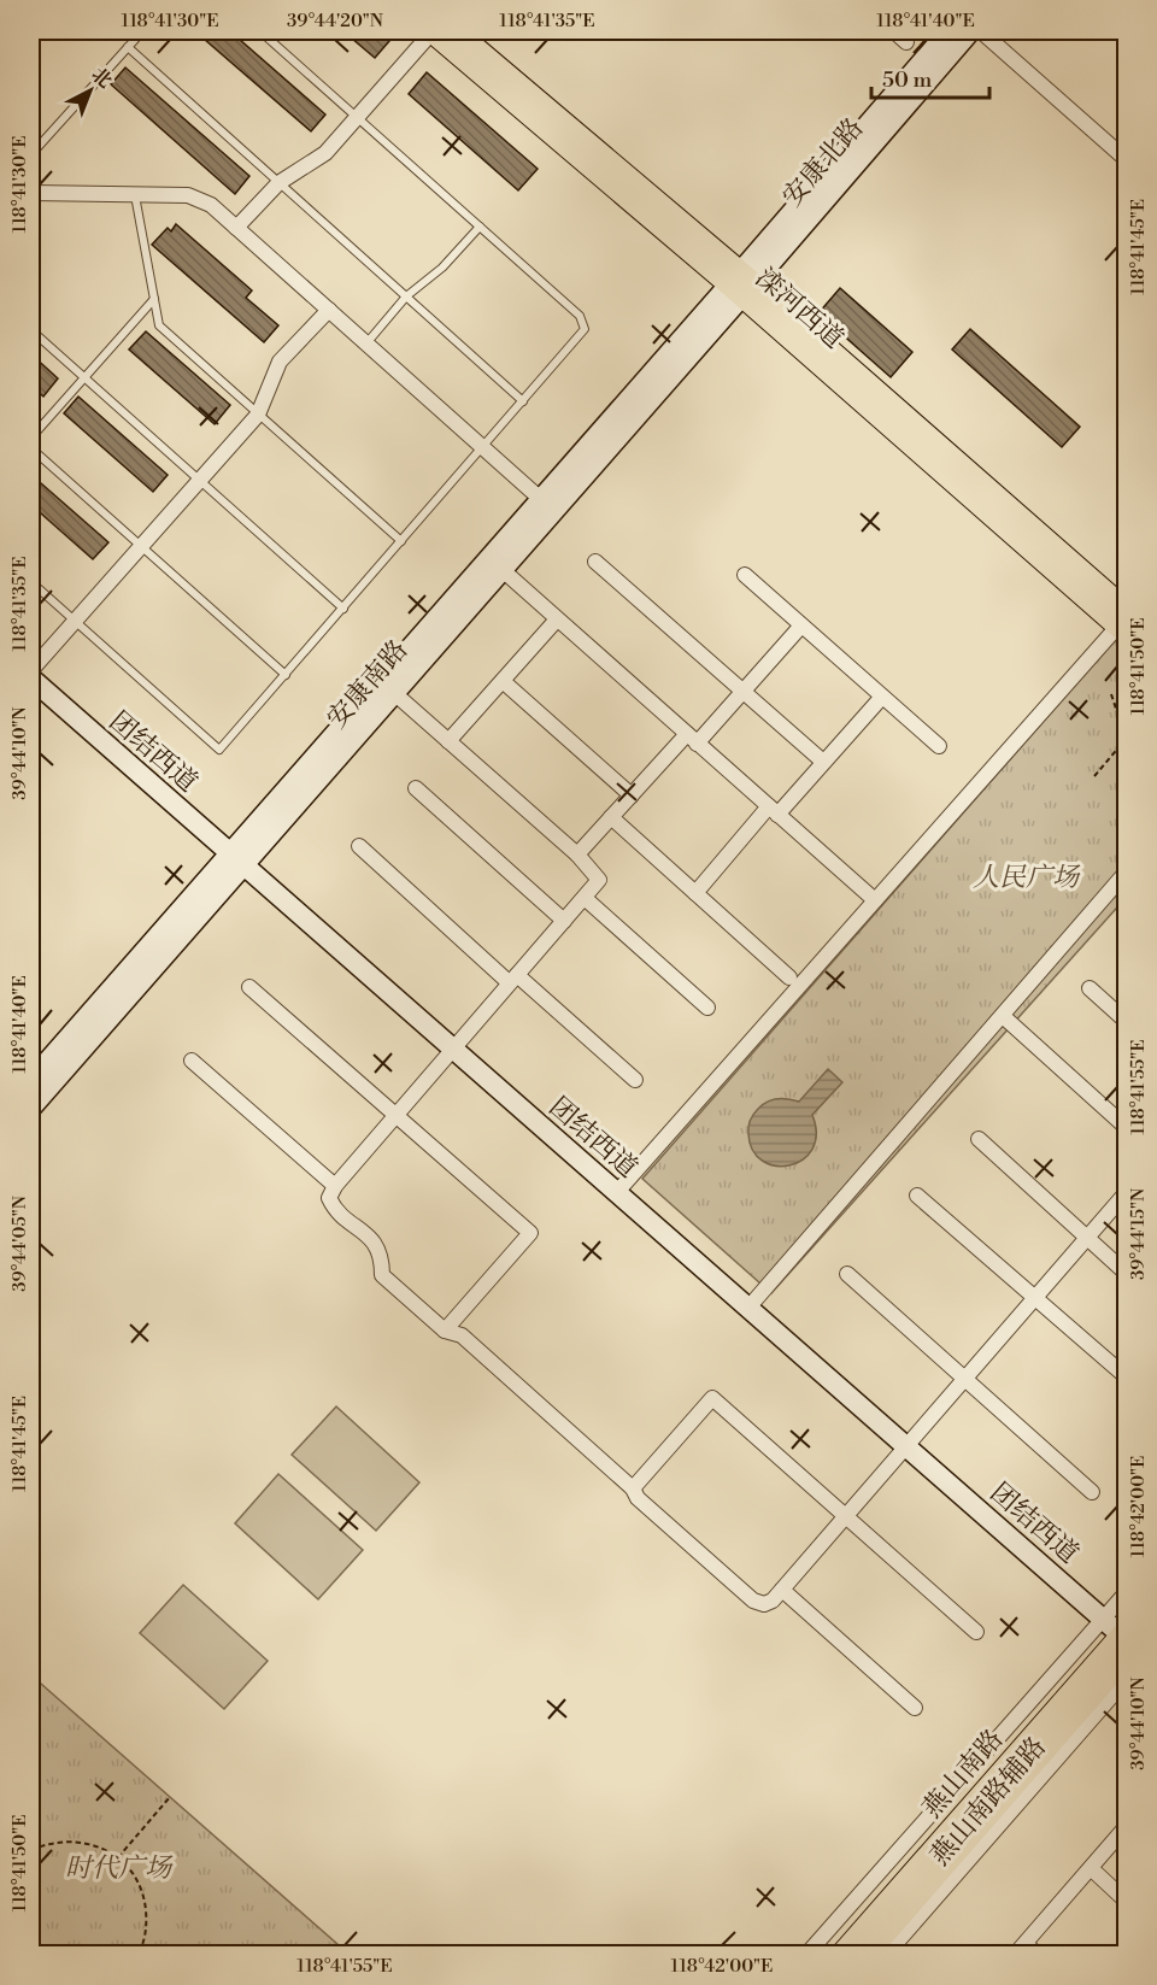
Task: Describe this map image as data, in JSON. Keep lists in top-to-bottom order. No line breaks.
{"streets":{"main road":["安康北路","滦河西道","安康南路","团结西道","燕山南路"],"street":["燕山南路辅路"]},"crossings":[["安康北路","滦河西道"],["安康北路","安康南路"],["滦河西道","安康南路"],["安康南路","团结西道"],["团结西道","燕山南路"],["团结西道","燕山南路辅路"]],"parks":["人民广场","时代广场"],"scale_bar":"50 m","north":"top right","coordinates":["118°41'30\"E","39°44'20\"N","118°41'35\"E","118°41'40\"E","118°41'45\"E","118°41'50\"E","39°44'10\"N","118°41'55\"E","39°44'15\"N","39°44'05\"N","118°42'00\"E"]}
